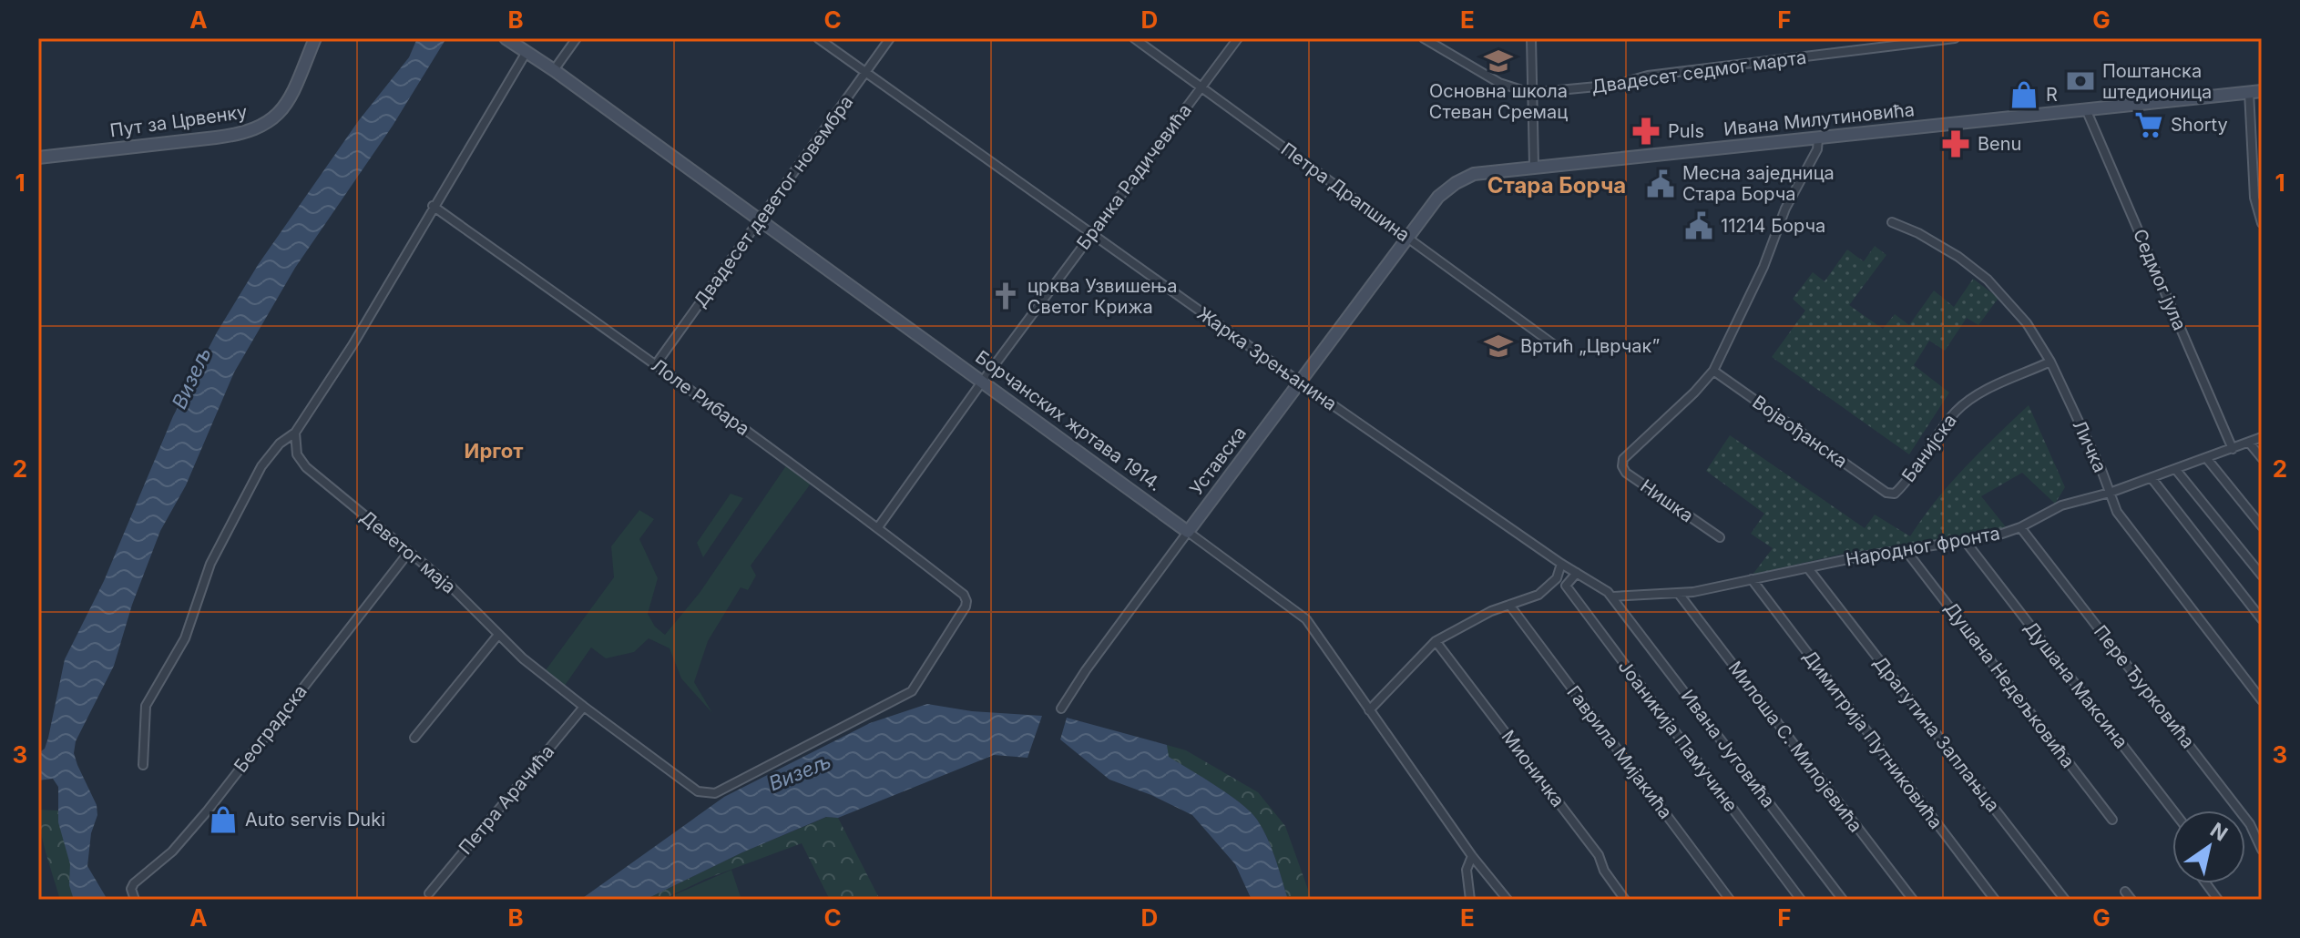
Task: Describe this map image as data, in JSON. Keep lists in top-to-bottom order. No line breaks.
{"streets":{"street":["Двадесет седмог марта","Ивана Милутиновића","Пут за Црвенку","Бранка Радичевића","Петра Драпшина","Двадесет деветог новембра","Седмог јула","Жарка Зрењанина","Лоле Рибара","Борчанских жртава 1914.","Војвођанска","Личка","Банијска","Уставска","Нишка","Народног фронта","Деветог маја","Душана Недељковића","Душана Максина","Пере Ђурковића","Београдска","Драгутина Заплањца","Јоаникија Памучине","Димитрија Путниковића","Милоша С. Милојевића","Ивана Југовића","Гаврила Мијакића","Мионичка","Петра Арачића"]},"crossings":[["Ивана Милутиновића","Петра Драпшина"],["Ивана Милутиновића","Седмог јула"],["Ивана Милутиновића","Уставска"],["Бранка Радичевића","Петра Драпшина"],["Бранка Радичевића","Жарка Зрењанина"],["Бранка Радичевића","Лоле Рибара"],["Бранка Радичевића","Борчанских жртава 1914."],["Петра Драпшина","Уставска"],["Двадесет деветог новембра","Жарка Зрењанина"],["Двадесет деветог новембра","Лоле Рибара"],["Двадесет деветог новембра","Борчанских жртава 1914."],["Седмог јула","Народног фронта"],["Жарка Зрењанина","Уставска"],["Жарка Зрењанина","Народног фронта"],["Жарка Зрењанина","Ивана Југовића"],["Лоле Рибара","Деветог маја"],["Борчанских жртава 1914.","Уставска"],["Војвођанска","Банијска"],["Војвођанска","Нишка"],["Личка","Банијска"],["Личка","Народног фронта"],["Народног фронта","Душана Недељковића"],["Народног фронта","Душана Максина"],["Народног фронта","Пере Ђурковића"],["Народног фронта","Драгутина Заплањца"],["Народног фронта","Димитрија Путниковића"],["Народног фронта","Милоша С. Милојевића"],["Народног фронта","Ивана Југовића"],["Деветог маја","Београдска"],["Деветог маја","Петра Арачића"]],"districts":["Стара Борча","Иргот"],"water":["Визељ"],"places":{"school or university":["Основна школа Стеван Сремац","Вртић „Цврчак”"],"bank":["Поштанска штедионица"],"shop":["R","Auto servis Duki"],"supermarket":["Shorty"],"pharmacy":["Puls","Benu"],"public building":["Месна заједница Стара Борча","11214 Борча"],"church":["црква Узвишења Светог Крижа"]},"north":"top right","grid":{"columns":["A","B","C","D","E","F","G"],"rows":["1","2","3"]}}
